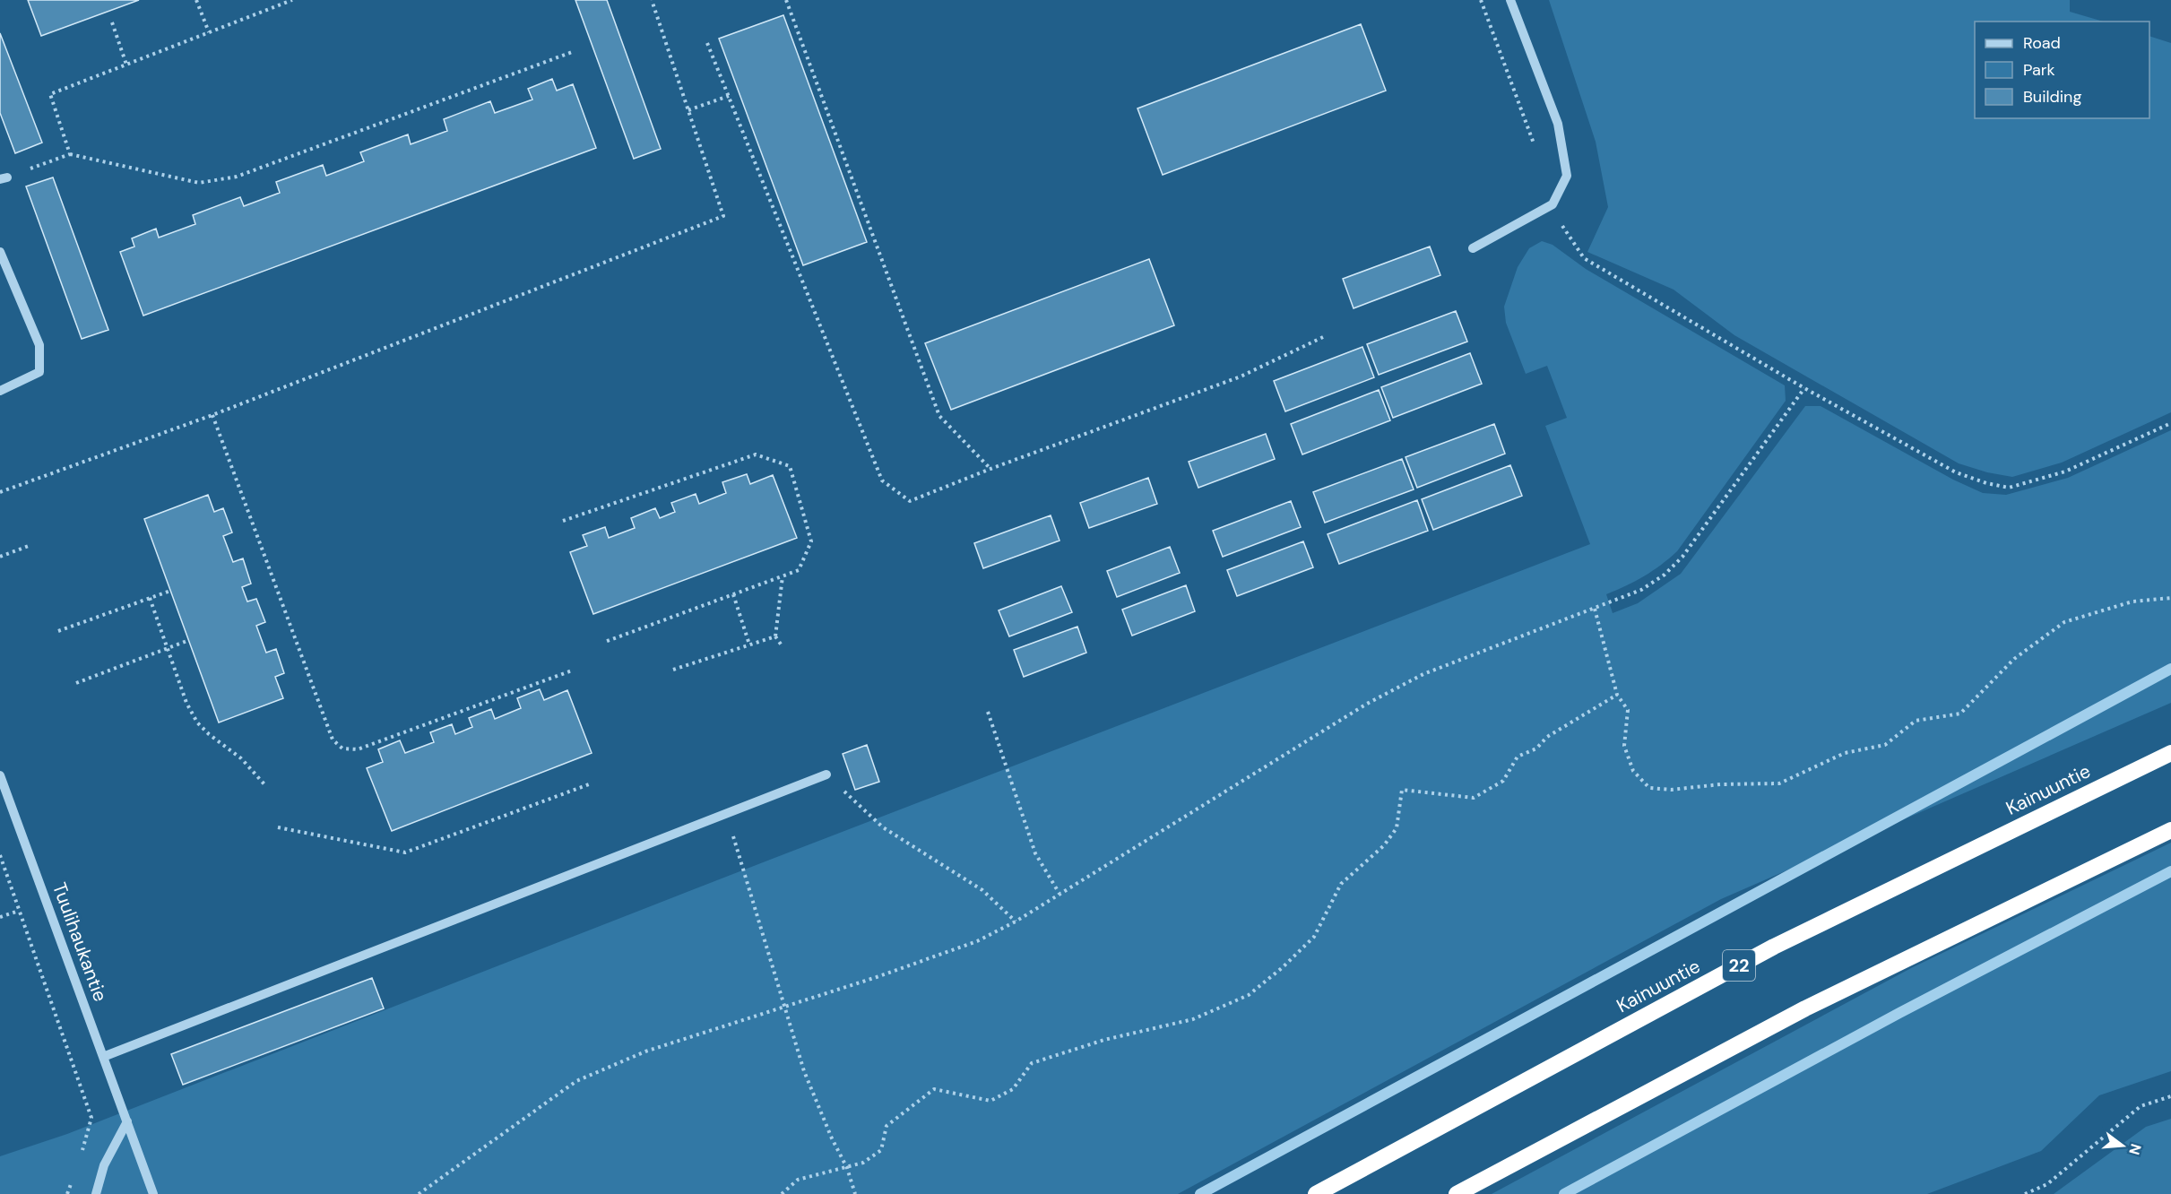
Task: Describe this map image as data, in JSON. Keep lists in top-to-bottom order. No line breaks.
{"streets":{"highway":["Kainuuntie","22"],"street":["Tuulihaukantie"]},"legend":["Road","Park","Building"],"north":"right"}
